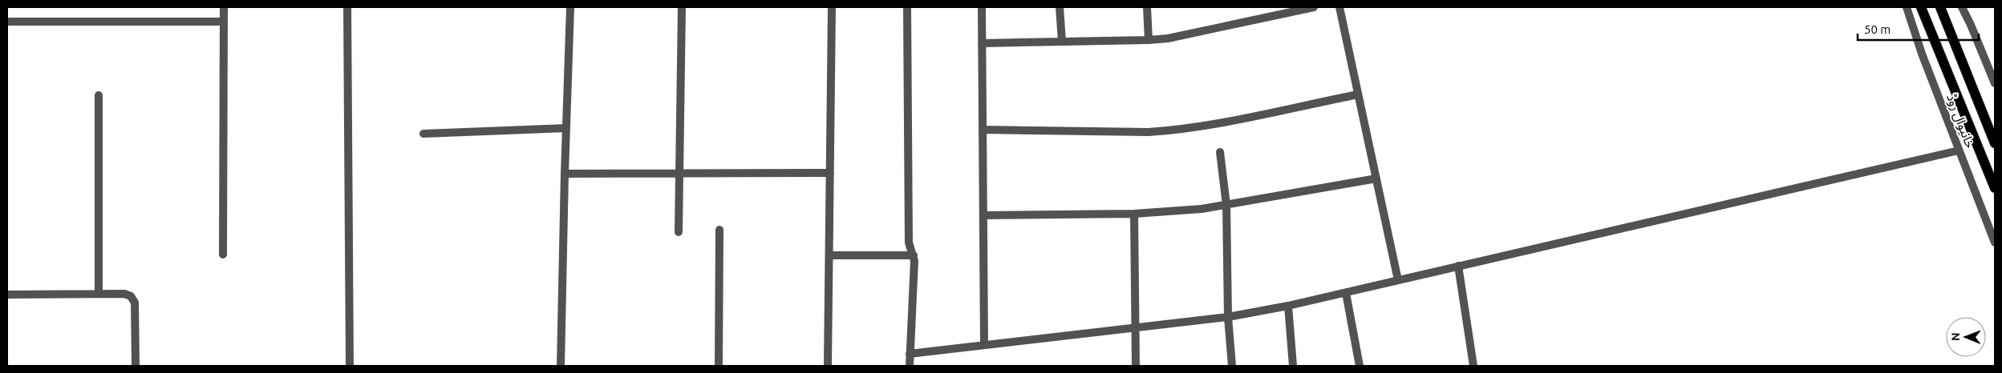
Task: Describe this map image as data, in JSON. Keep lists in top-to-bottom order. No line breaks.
{"streets":{"main road":["خانیوال روڈ"]},"scale_bar":"50 m","north":"left"}
